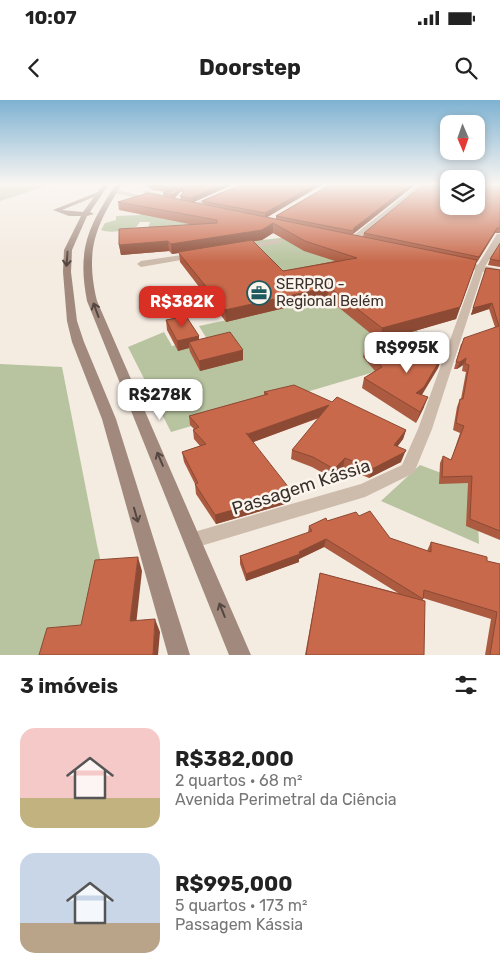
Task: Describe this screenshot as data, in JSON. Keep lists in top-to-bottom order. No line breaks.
{"streets":{"street":["Passagem Kássia"]},"places":{"office":["SERPRO - Regional Belém"]},"north":"bottom","page":{"status":"10:07","header":"Doorstep","price":["R$382K","R$995K","R$278K"],"heading":"3 imóveis","list":[{"name":"R$382,000","note":"2 quartos · 68 m² · Avenida Perimetral da Ciência"},{"name":"R$995,000","note":"5 quartos · 173 m² · Passagem Kássia"}]}}
